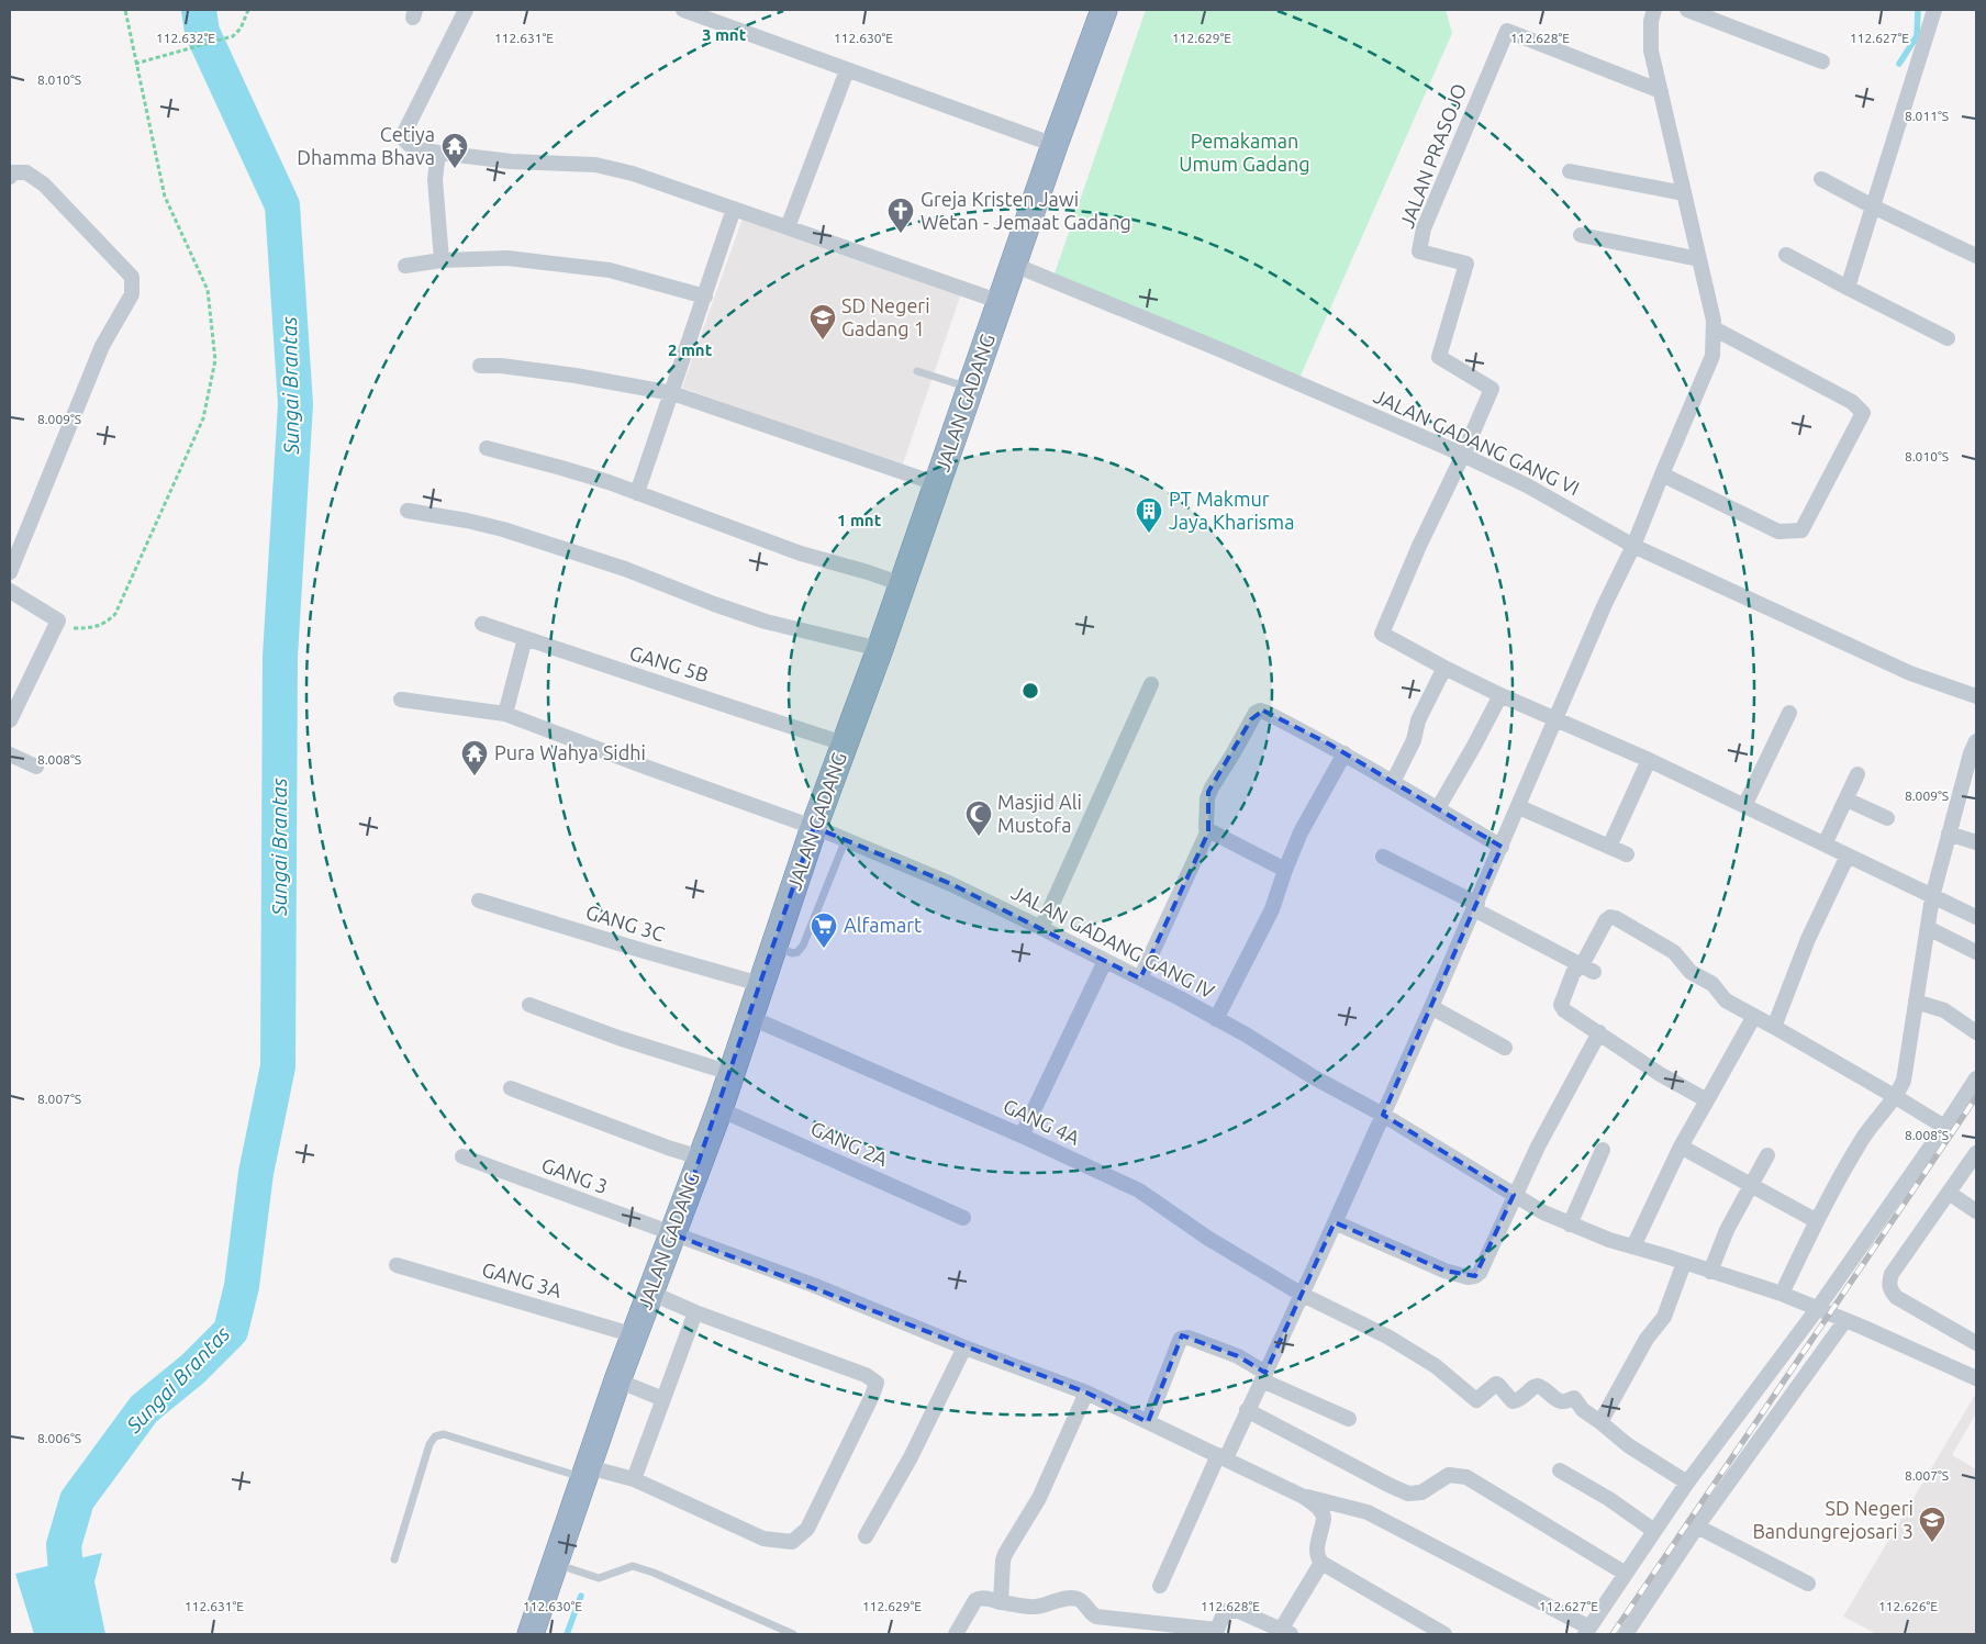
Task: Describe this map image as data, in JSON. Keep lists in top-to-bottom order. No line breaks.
{"streets":{"highway":["JALAN GADANG"],"street":["JALAN PRASOJO","JALAN GADANG GANG VI","GANG 5B","GANG 3C","JALAN GADANG GANG IV","GANG 4A","GANG 2A","GANG 3","GANG 3A"]},"crossings":[["JALAN PRASOJO","JALAN GADANG GANG VI"],["JALAN GADANG","JALAN GADANG GANG VI"],["JALAN GADANG","GANG 5B"],["JALAN GADANG","GANG 3C"],["JALAN GADANG","JALAN GADANG GANG IV"],["JALAN GADANG","GANG 4A"],["JALAN GADANG","GANG 2A"],["JALAN GADANG","GANG 3"],["JALAN GADANG","GANG 3A"]],"water":["Sungai Brantas"],"parks":["Pemakaman Umum Gadang"],"places":{"temple":["Cetiya Dhamma Bhava","Pura Wahya Sidhi"],"church":["Greja Kristen Jawi Wetan - Jemaat Gadang"],"school or university":["SD Negeri Gadang 1","SD Negeri Bandungrejosari 3"],"building":["PT Makmur Jaya Kharisma"],"mosque":["Masjid Ali Mustofa"],"supermarket":["Alfamart"]},"coordinates":["112.632°E","112.631°E","112.630°E","112.629°E","112.628°E","112.627°E","8.010°S","8.011°S","8.009°S","8.008°S","8.007°S","8.006°S","112.626°E"],"rings":["3 mnt","2 mnt","1 mnt"]}
